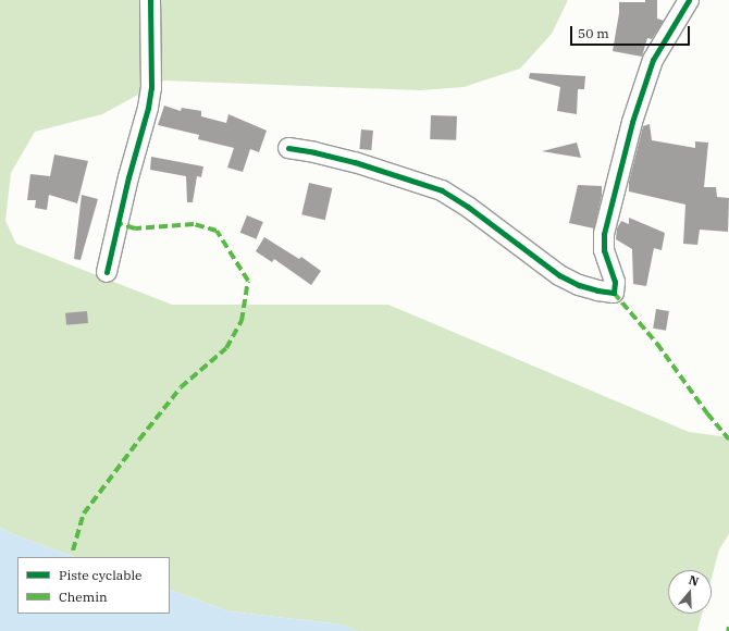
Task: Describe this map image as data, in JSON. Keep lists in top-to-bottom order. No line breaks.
{"legend":["Piste cyclable","Chemin"],"scale_bar":"50 m","north":"top"}
